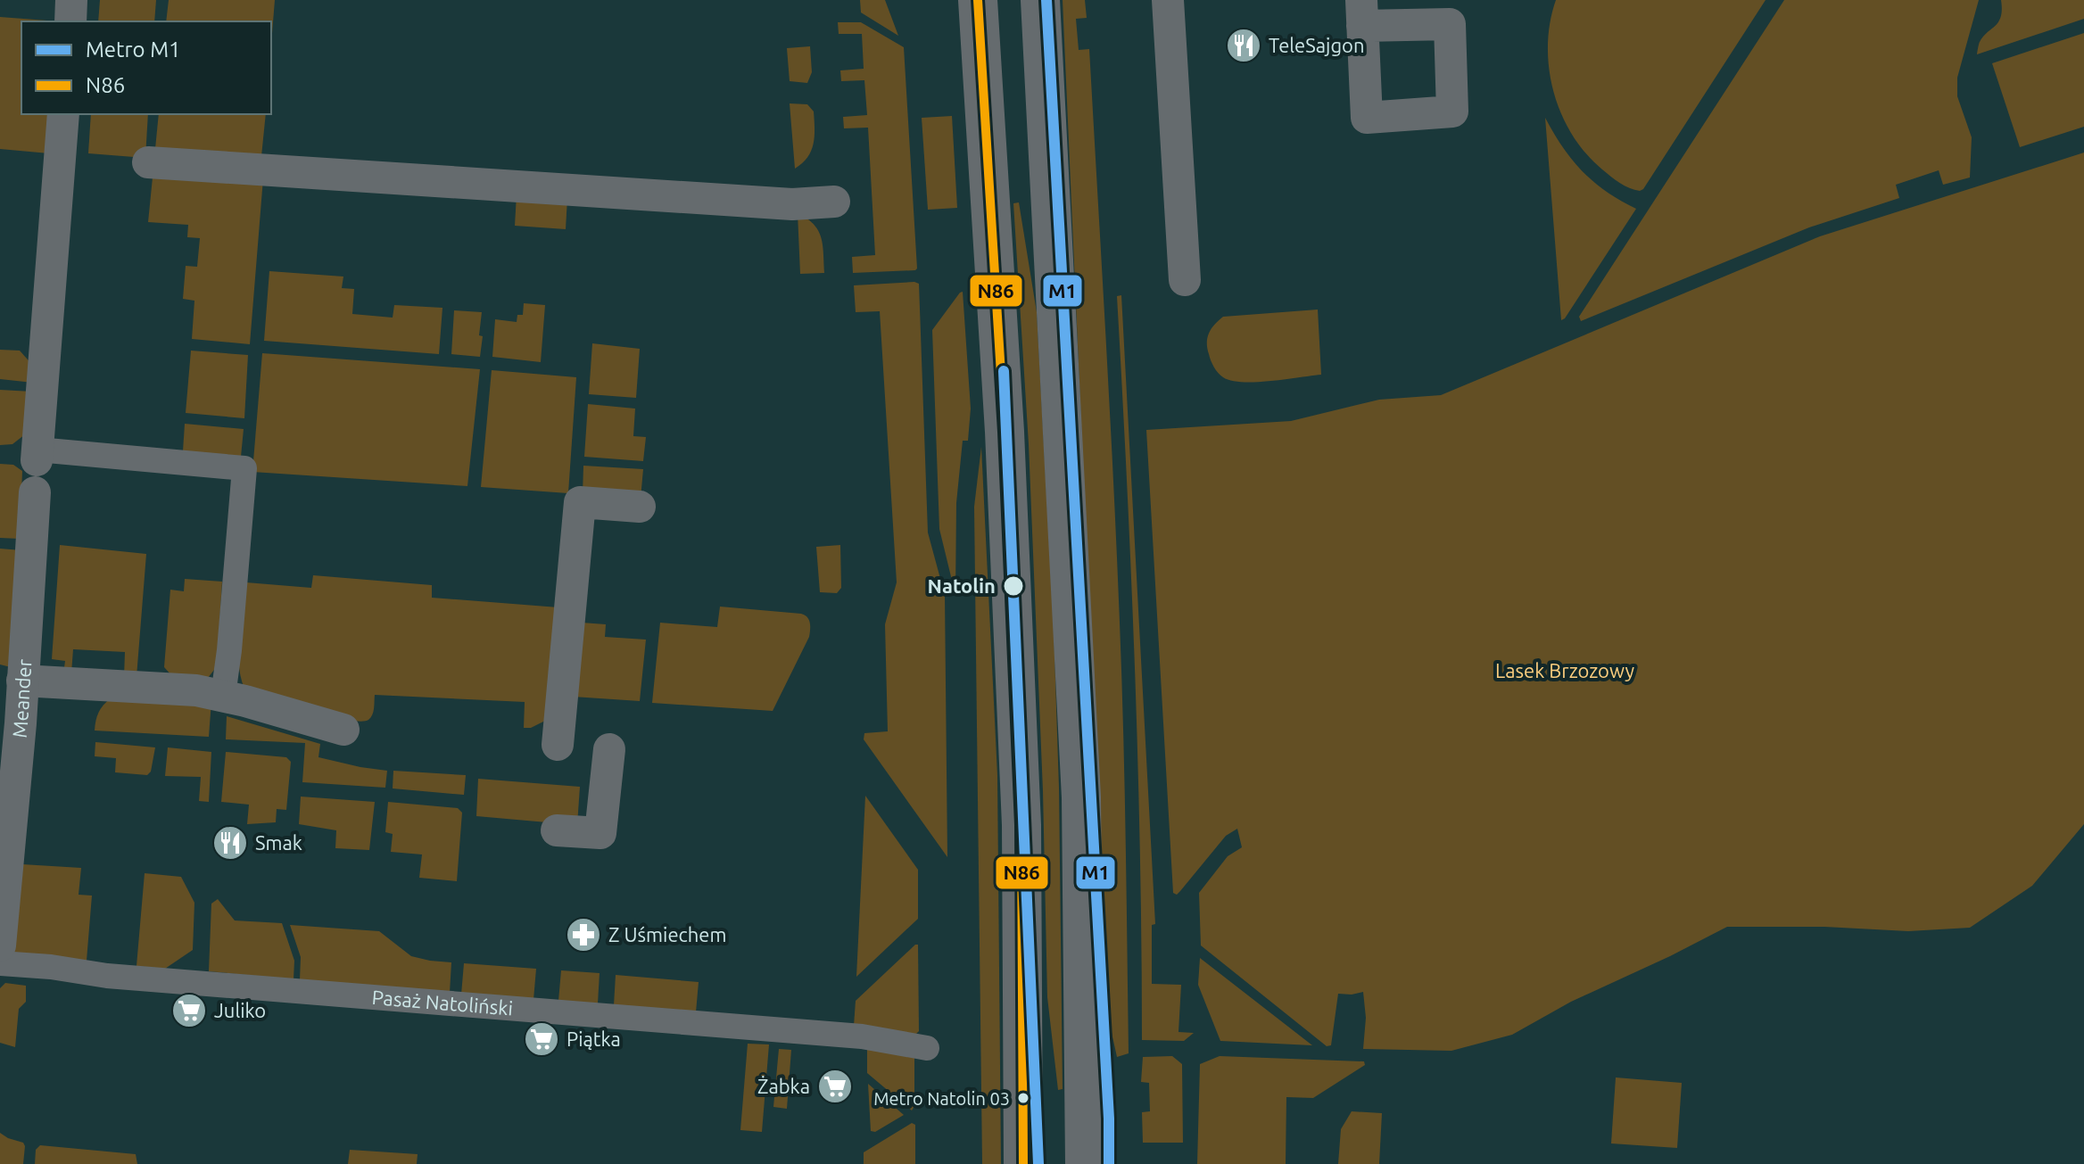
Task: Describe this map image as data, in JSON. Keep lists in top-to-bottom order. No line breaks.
{"streets":{"street":["Meander","Pasaż Natoliński"]},"parks":["Lasek Brzozowy"],"places":{"restaurant":["TeleSajgon","Smak"],"other":["Natolin","Metro Natolin 03"],"pharmacy":["Z Uśmiechem"],"supermarket":["Juliko","Piątka","Żabka"]},"lines":["metro line M1","transit line N86"],"legend":["Metro M1","N86"]}
